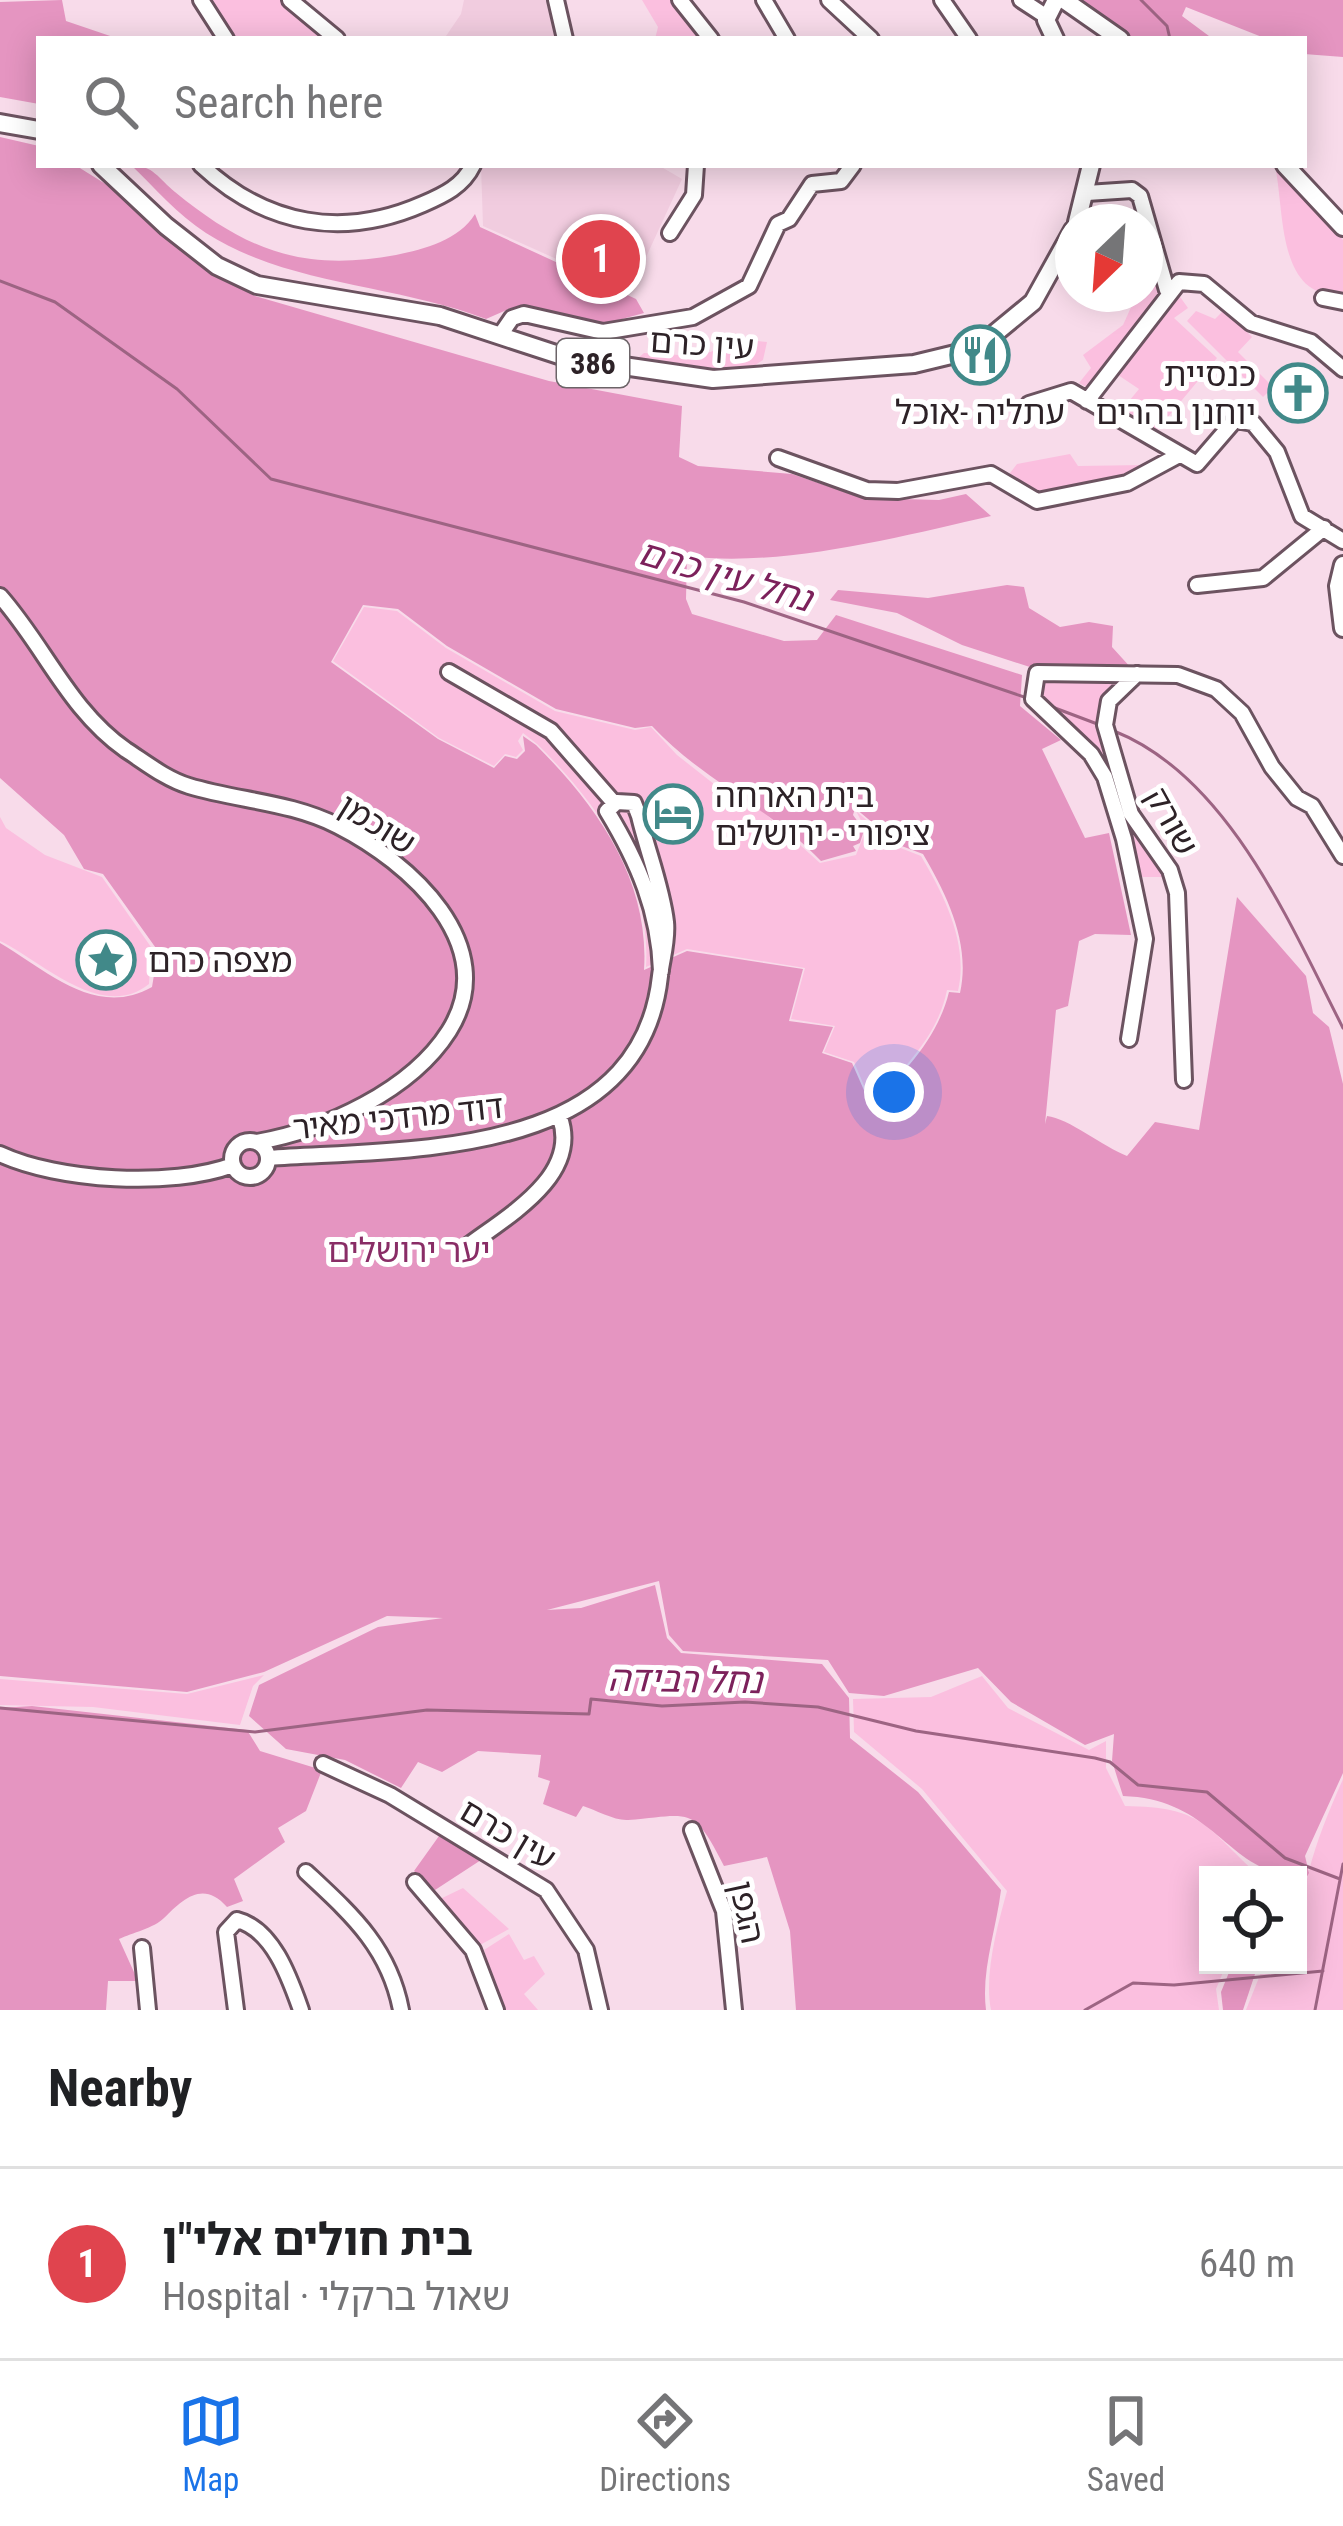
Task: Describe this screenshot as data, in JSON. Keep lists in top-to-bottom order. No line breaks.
{"streets":{"main road":["עין כרם","386"],"street":["שורק","שוכמן","דוד מרדכי מאיר","הגפן"]},"crossings":[["שוכמן","דוד מרדכי מאיר"]],"water":["נחל עין כרם","נחל רבידה"],"parks":["יער ירושלים"],"places":{"restaurant":["עתליה -אוכל"],"church":["כנסיית יוחנן בהרים"],"hotel":["בית הארחה ציפורי - ירושלים"],"place":["מצפה כרם"]},"north":"bottom left","page":{"search":"Search here","pins":"1","heading":"Nearby","list":[{"mark":"1","name":"בית חולים אלי\"ן","note":"Hospital · שאול ברקלי","value":"640 m"}],"nav":["Map","Directions","Saved"]}}
